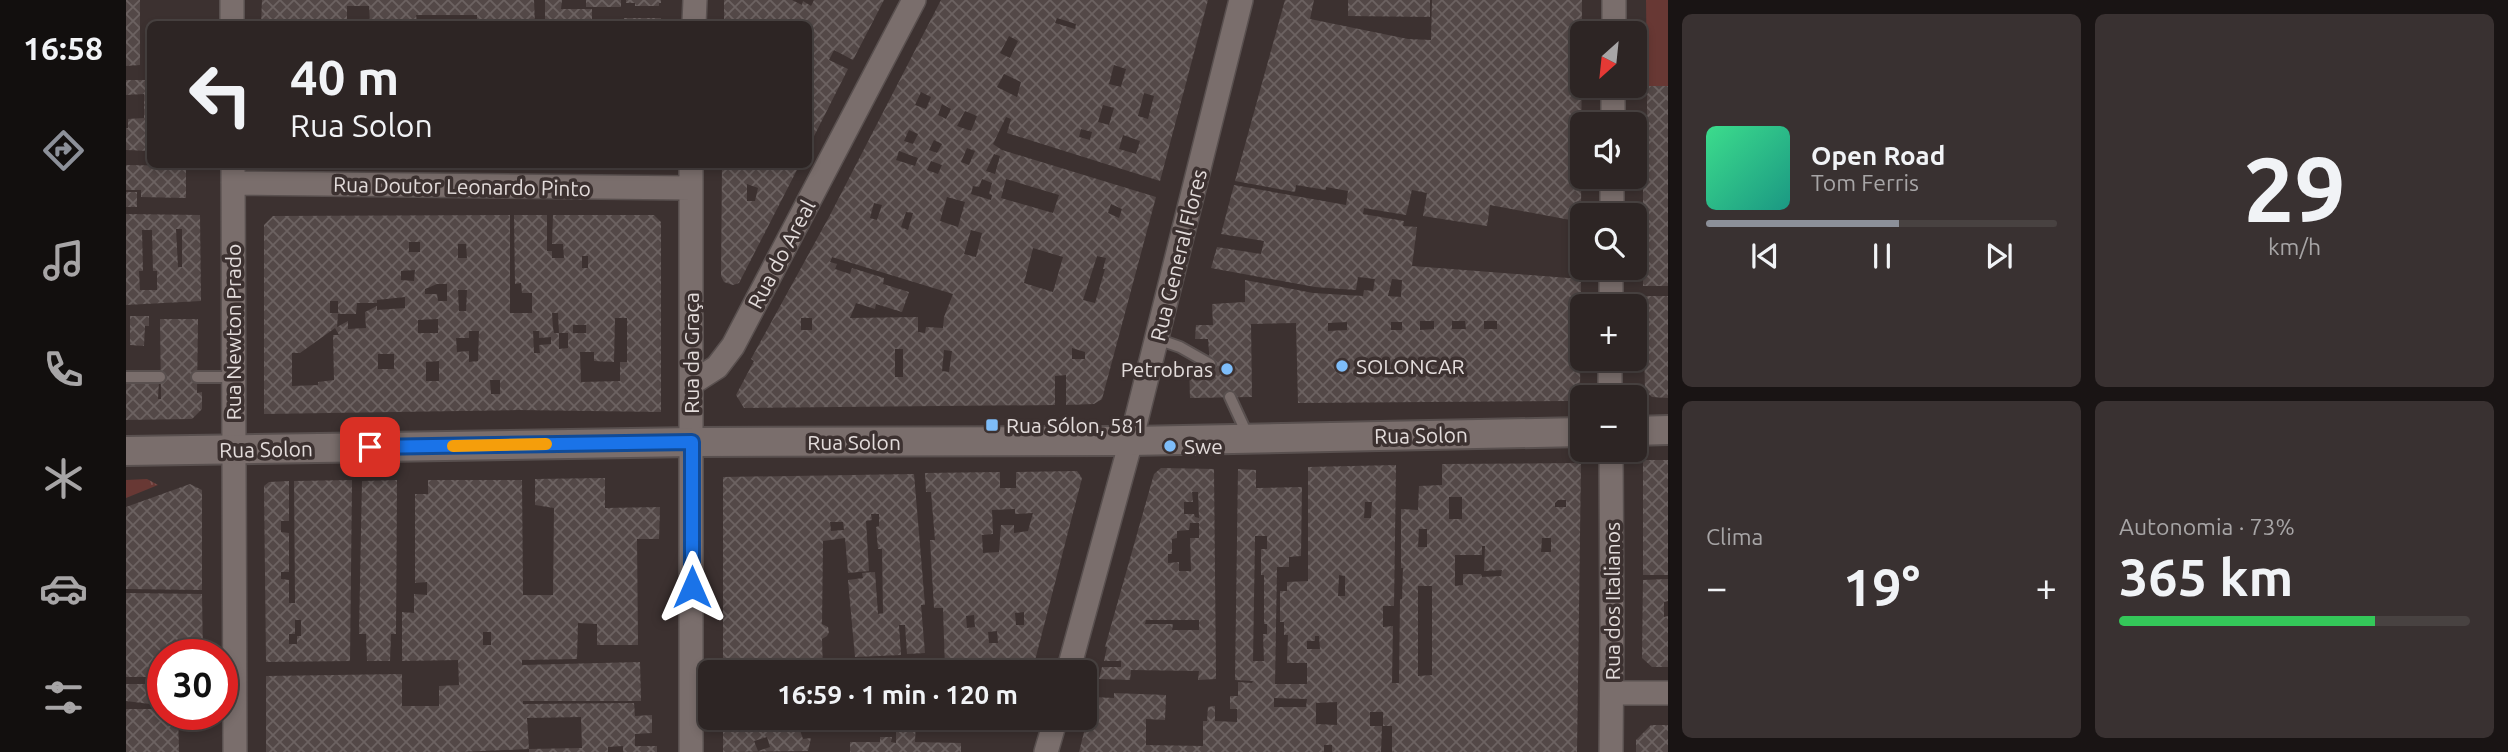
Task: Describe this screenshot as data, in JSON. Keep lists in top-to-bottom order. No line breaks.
{"streets":{"street":["Rua Doutor Leonardo Pinto","Rua do Areal","Rua General Flores","Rua Newton Prado","Rua da Graça","Rua Solon","Rua dos Italianos"]},"crossings":[["Rua Doutor Leonardo Pinto","Rua Newton Prado"],["Rua Doutor Leonardo Pinto","Rua da Graça"],["Rua do Areal","Rua da Graça"],["Rua General Flores","Rua Solon"],["Rua Newton Prado","Rua Solon"],["Rua da Graça","Rua Solon"]],"places":{"other":["SOLONCAR","Petrobras","Swe"],"transit":["Rua Sólon, 581"]},"north":"bottom left","page":{"tabs":"16:58","tile":[["29","km/h"],"Clima",["Autonomia · 73%","365 km"]],"map_buttons":["+","−"],"turn":["40 m","Rua Solon"],"song":["Open Road","Tom Ferris"],"heat":["−","19°","+"],"limit":"30","trip":"16:59 · 1 min · 120 m"}}
